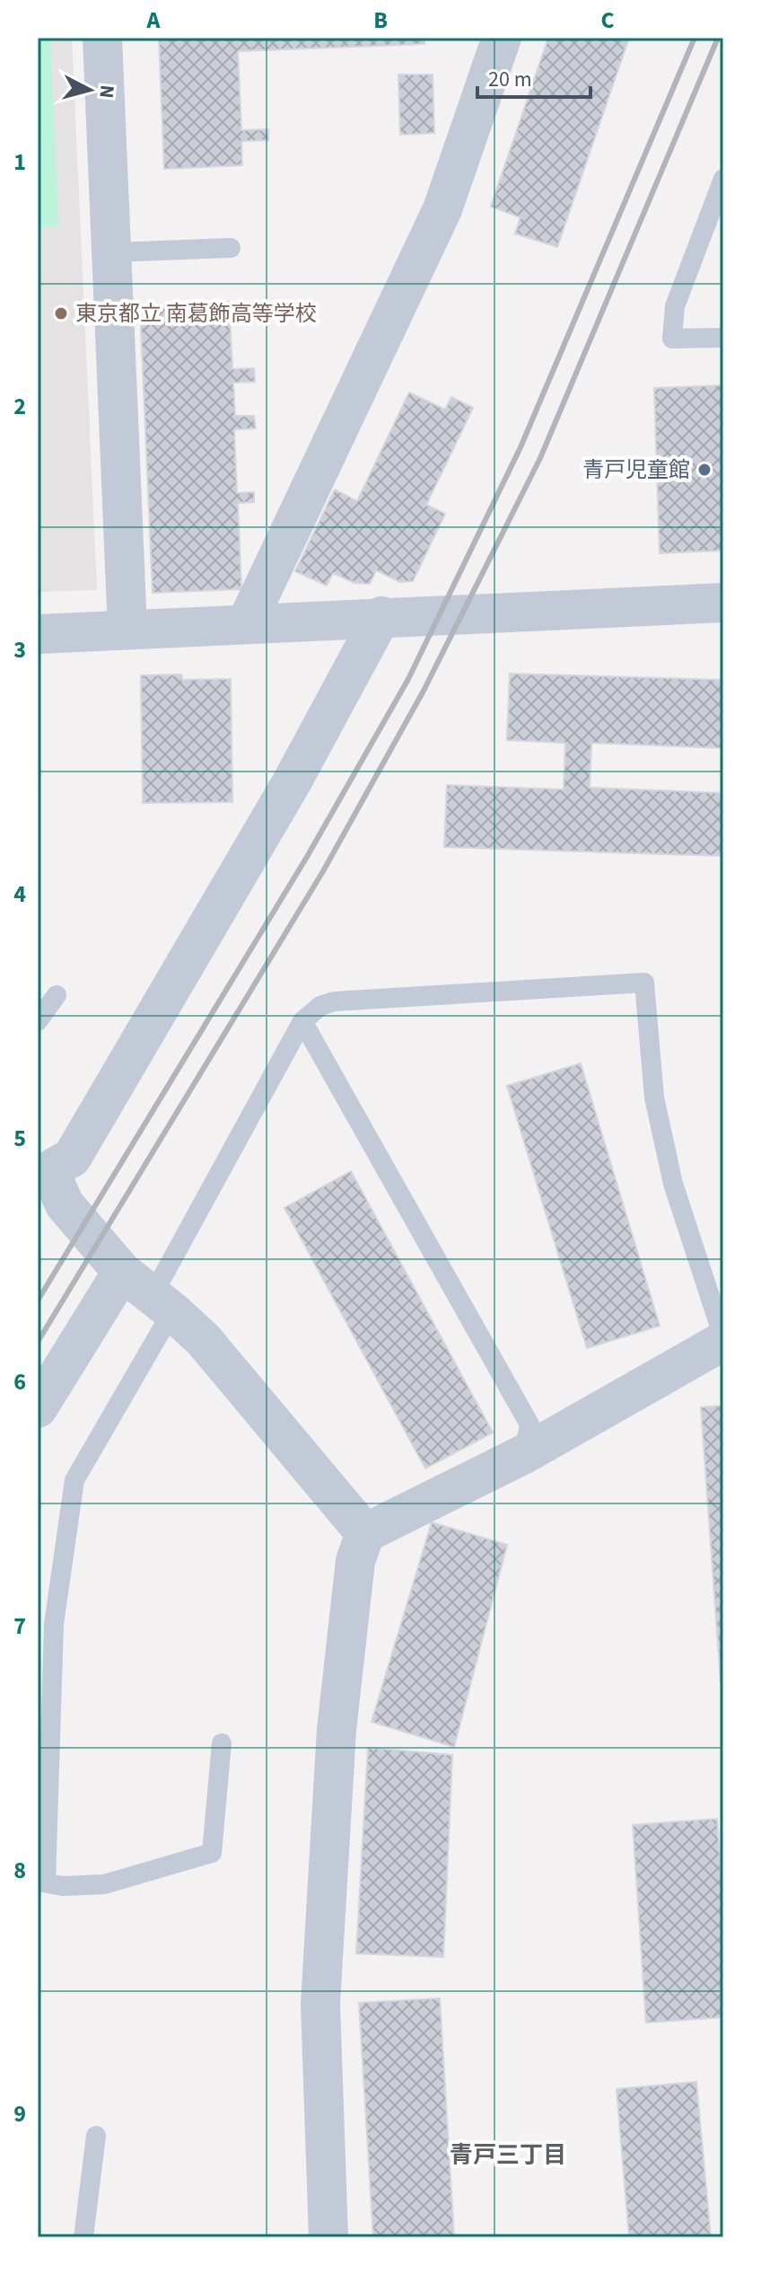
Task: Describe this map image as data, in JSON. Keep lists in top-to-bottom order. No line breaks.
{"districts":["青戸三丁目"],"places":["東京都立 南葛飾高等学校","青戸児童館"],"scale_bar":"20 m","north":"right","grid":{"columns":["A","B","C"],"rows":["1","2","3","4","5","6","7","8","9"]}}
